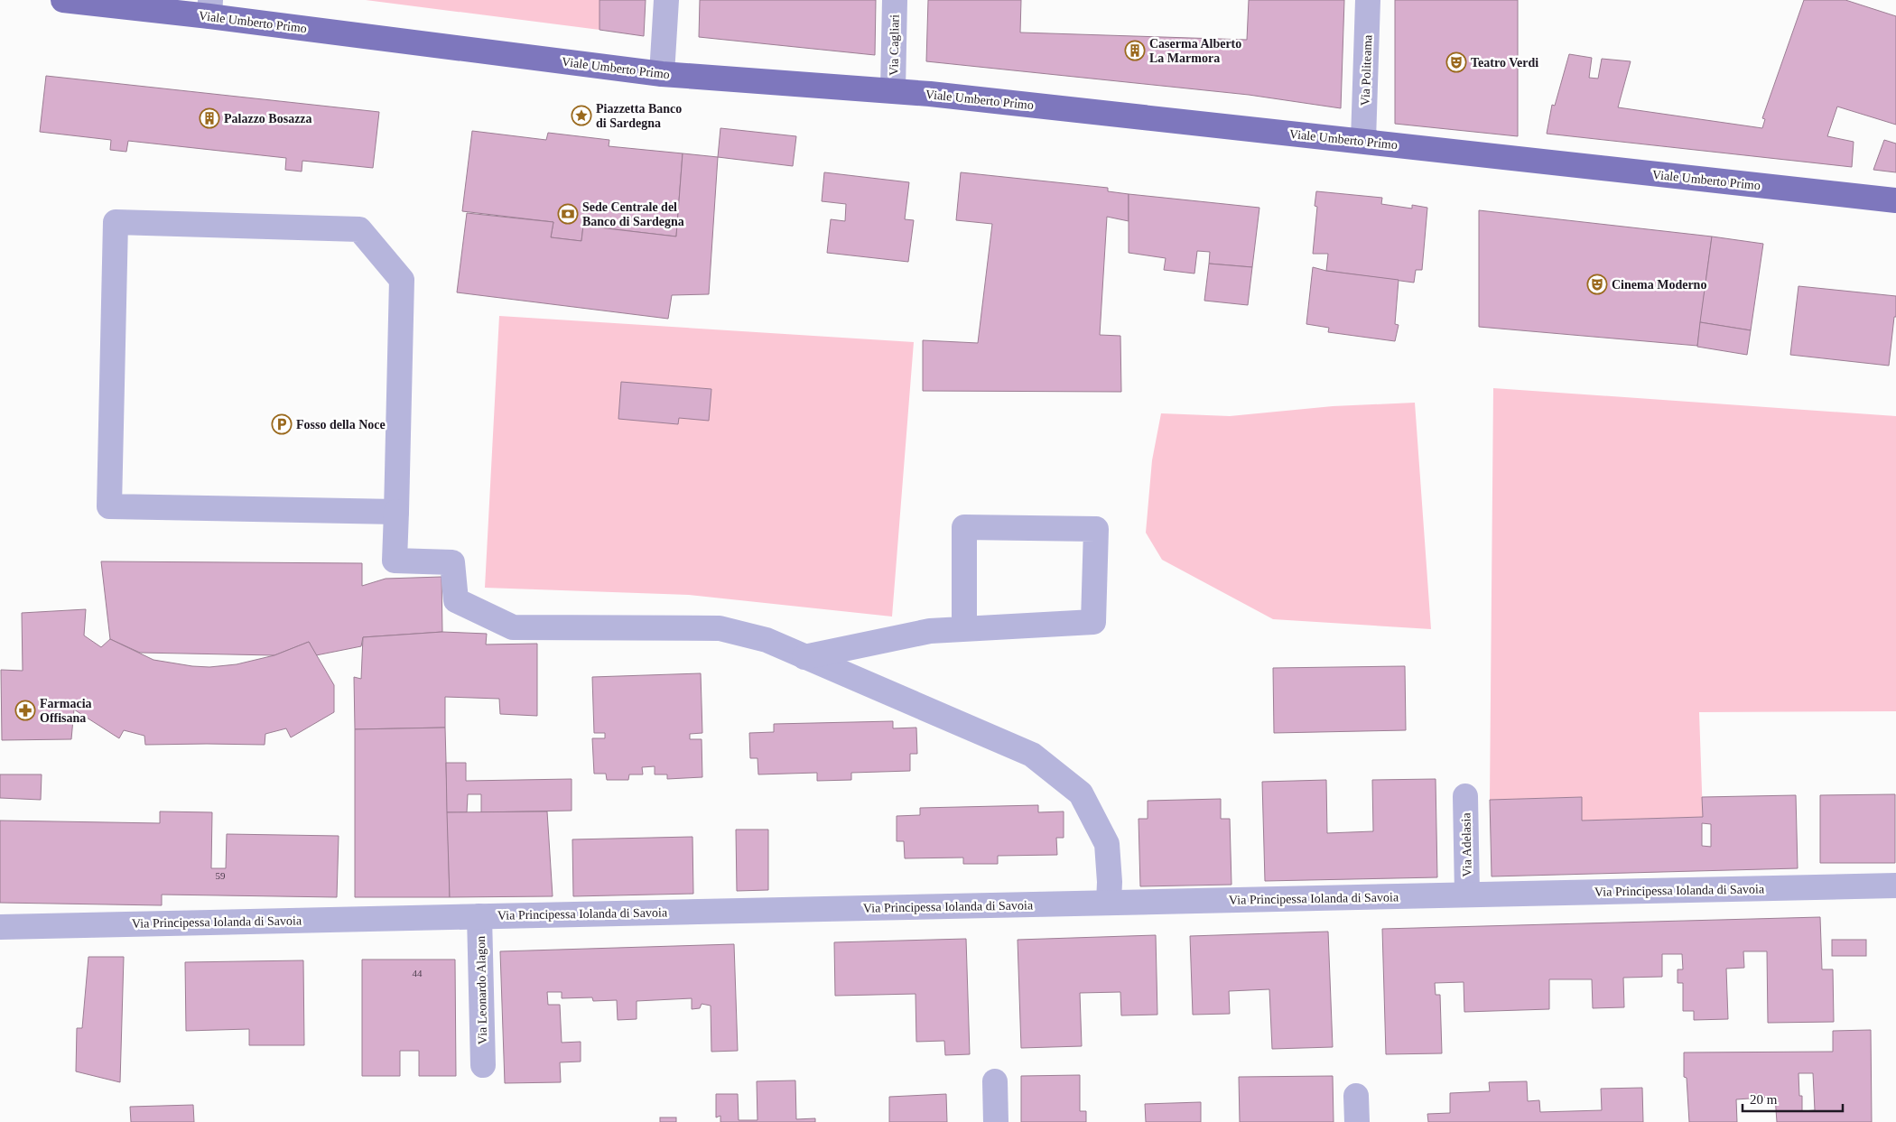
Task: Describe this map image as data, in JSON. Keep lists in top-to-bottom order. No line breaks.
{"streets":{"main road":["Viale Umberto Primo"],"street":["Via Cagliari","Via Politeama","Via Adelasia","Via Principessa Iolanda di Savoia","Via Leonardo Alagon"]},"crossings":[["Viale Umberto Primo","Via Cagliari"],["Viale Umberto Primo","Via Politeama"],["Via Adelasia","Via Principessa Iolanda di Savoia"],["Via Principessa Iolanda di Savoia","Via Leonardo Alagon"]],"places":{"building":["Caserma Alberto La Marmora","Palazzo Bosazza"],"theatre":["Teatro Verdi","Cinema Moderno"],"place":["Piazzetta Banco di Sardegna"],"bank":["Sede Centrale del Banco di Sardegna"],"parking":["Fosso della Noce"],"pharmacy":["Farmacia Offisana"]},"house_numbers":["59","44"],"scale_bar":"20 m"}
